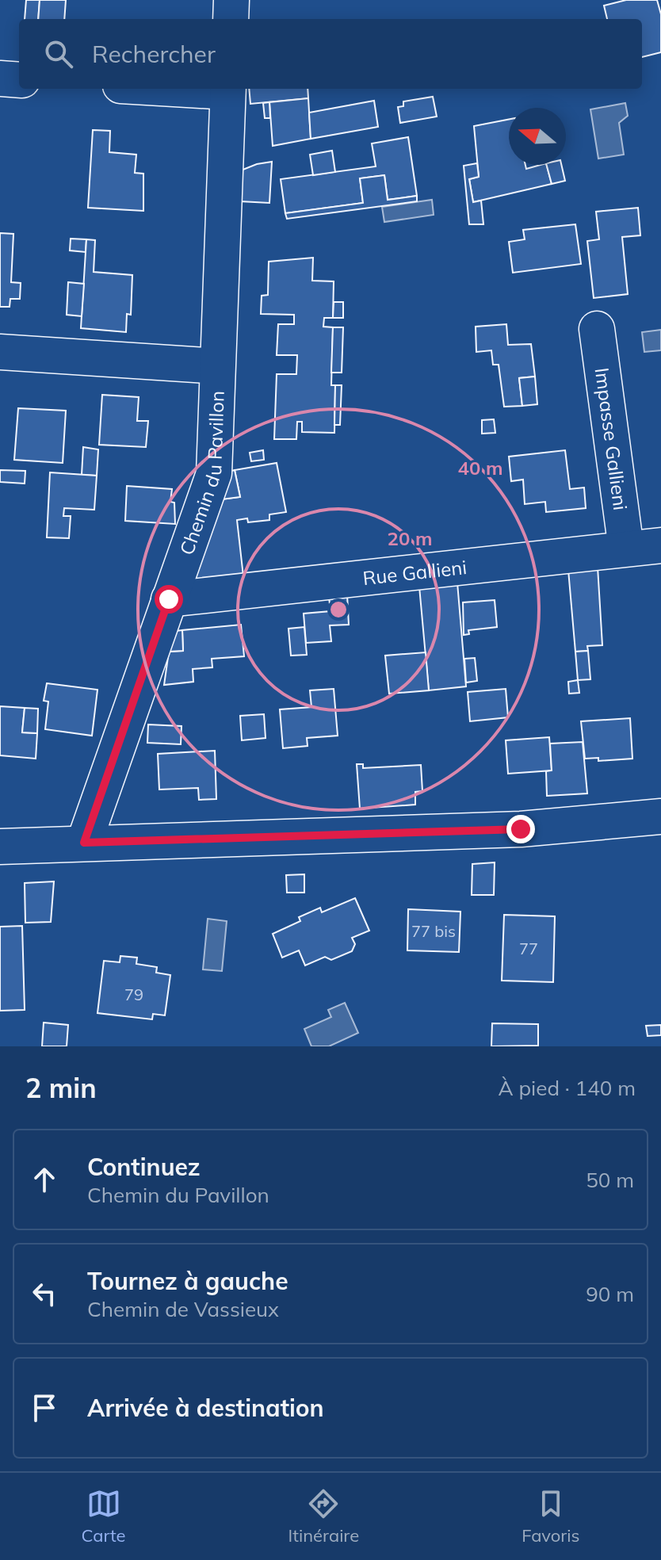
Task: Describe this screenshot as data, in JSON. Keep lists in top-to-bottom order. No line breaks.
{"streets":{"street":["Impasse Gallieni","Chemin du Pavillon","Rue Gallieni"]},"crossings":[["Impasse Gallieni","Rue Gallieni"],["Chemin du Pavillon","Rue Gallieni"]],"house_numbers":["77 bis","77","79"],"north":"left","page":{"search":"Rechercher","heading":["2 min","À pied · 140 m"],"list":[["Continuez","Chemin du Pavillon","50 m"],["Tournez à gauche","Chemin de Vassieux","90 m"],"Arrivée à destination"],"nav":["Carte","Itinéraire","Favoris"]},"rings":["40 m","20 m"]}
